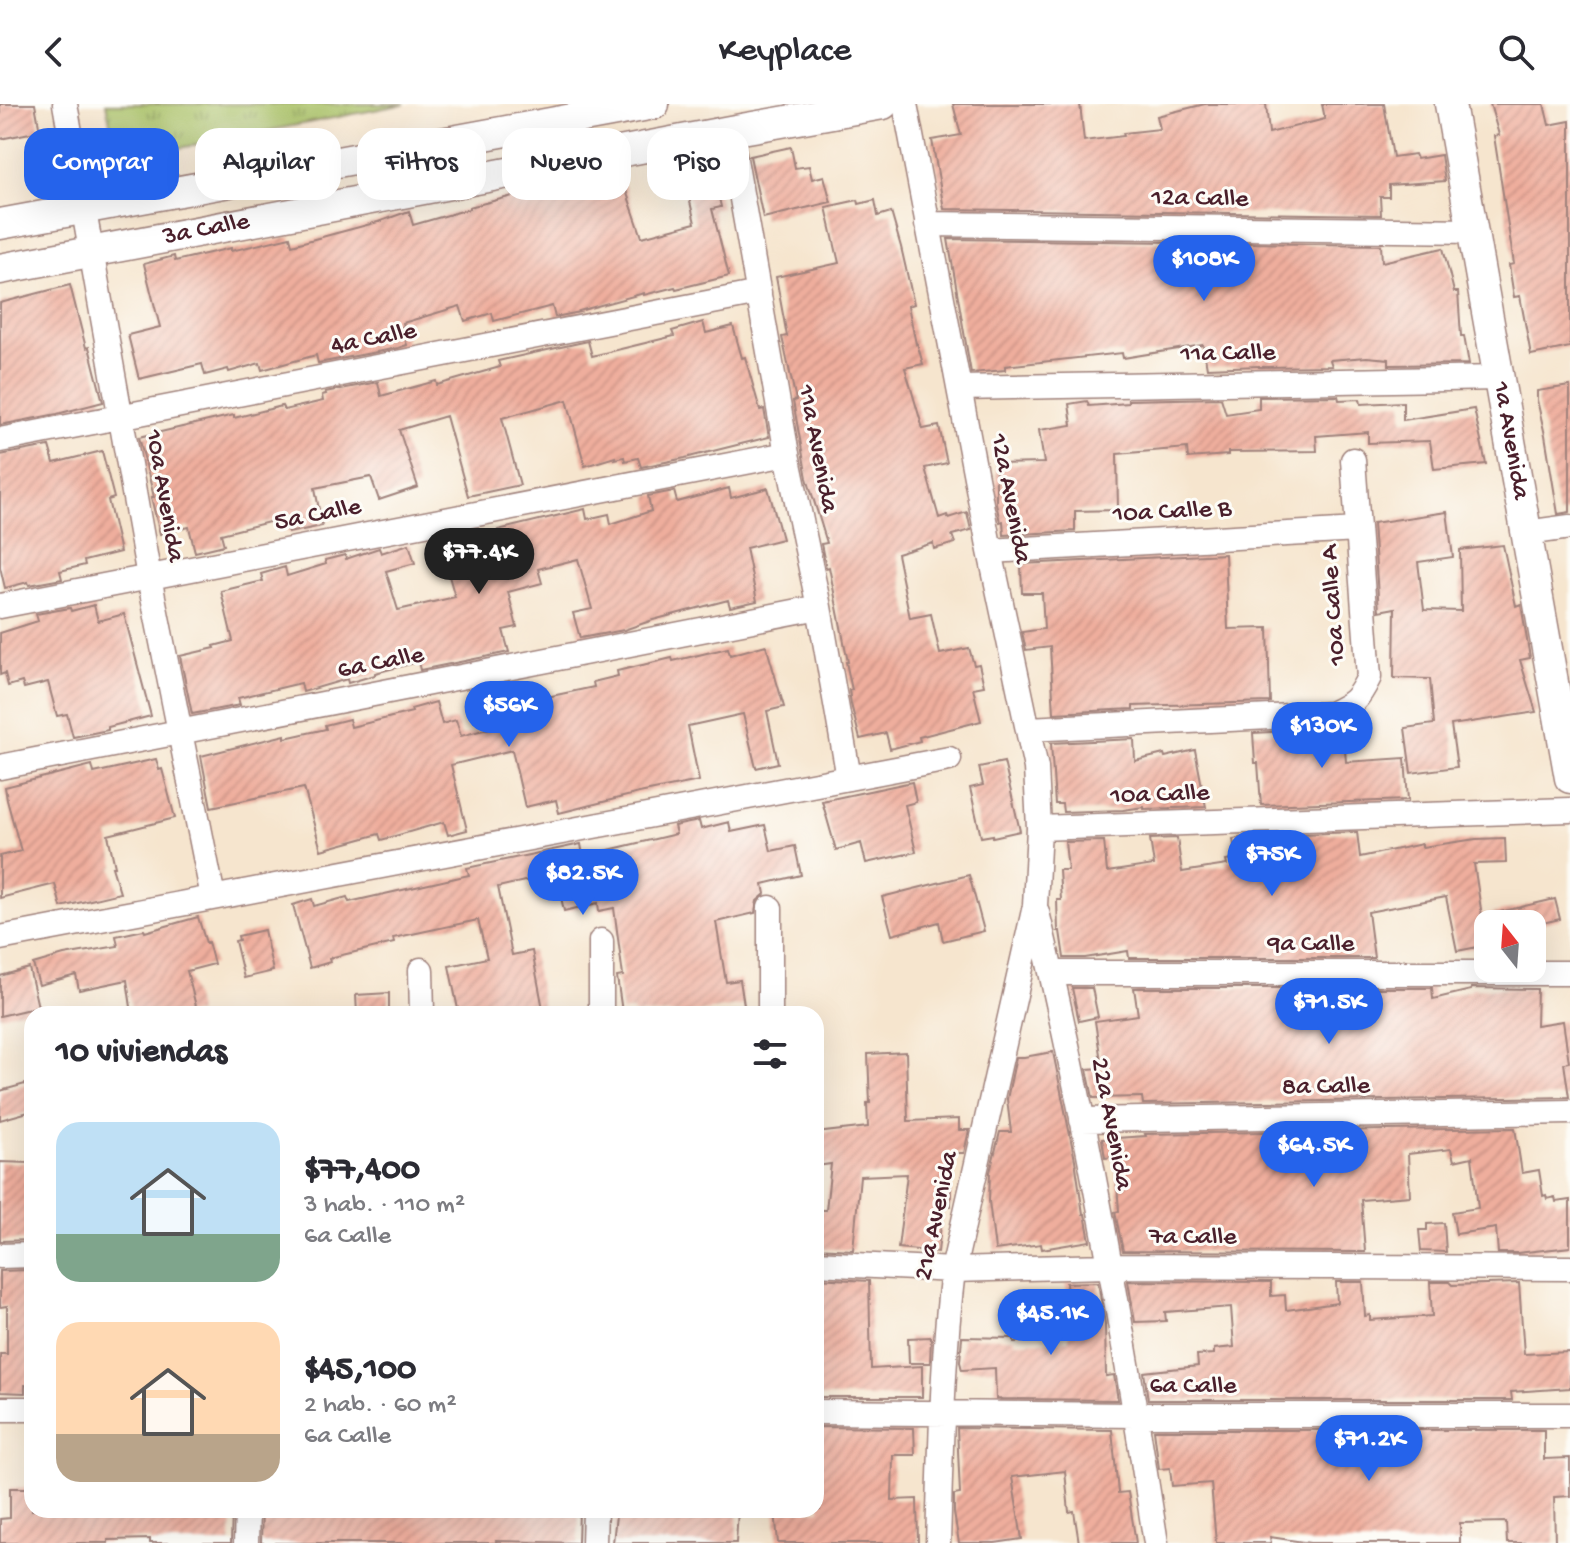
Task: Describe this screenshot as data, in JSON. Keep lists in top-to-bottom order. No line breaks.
{"streets":{"street":["12a Calle","3a Calle","4a Calle","11a Calle","1a Avenida","11a Avenida","10a Avenida","12a Avenida","10a Calle B","5a Calle","10a Calle A","6a Calle","10a Calle","9a Calle","8a Calle","22a Avenida","21a Avenida","7a Calle"]},"crossings":[["12a Calle","1a Avenida"],["12a Calle","12a Avenida"],["3a Calle","10a Avenida"],["4a Calle","11a Avenida"],["4a Calle","10a Avenida"],["11a Calle","1a Avenida"],["11a Calle","12a Avenida"],["11a Avenida","5a Calle"],["11a Avenida","6a Calle"],["10a Avenida","5a Calle"],["10a Avenida","6a Calle"],["12a Avenida","10a Calle B"],["12a Avenida","10a Calle A"],["12a Avenida","10a Calle"],["12a Avenida","22a Avenida"],["12a Avenida","21a Avenida"],["10a Calle B","10a Calle A"],["6a Calle","22a Avenida"],["6a Calle","21a Avenida"],["9a Calle","22a Avenida"],["8a Calle","22a Avenida"],["22a Avenida","21a Avenida"],["22a Avenida","7a Calle"],["21a Avenida","7a Calle"]],"north":"top","page":{"header":"Keyplace","chip":["Comprar","Alquilar","Filtros","Nuevo","Piso"],"price":["$108K","$77.4K","$56K","$130K","$75K","$82.5K","$71.5K","$64.5K","$45.1K","$71.2K"],"heading":"10 viviendas","list":[{"name":"$77,400","note":"3 hab. · 110 m² · 6a Calle"},{"name":"$45,100","note":"2 hab. · 60 m² · 6a Calle"}]}}
